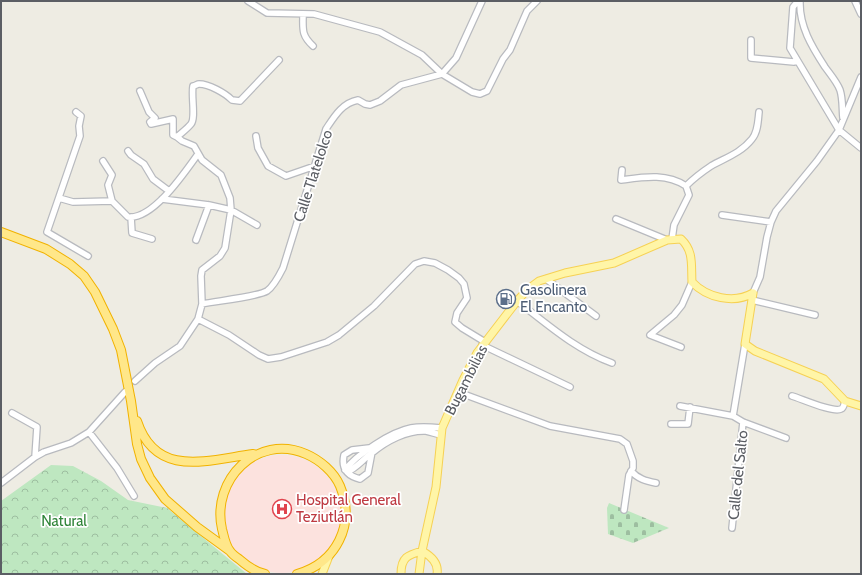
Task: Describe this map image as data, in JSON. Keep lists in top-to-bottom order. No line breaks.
{"streets":{"main road":["Bugambilias"],"street":["Calle Tlatelolco","Calle del Salto"]},"parks":["Natural"],"places":{"fuel station":["Gasolinera El Encanto"],"hospital":["Hospital General Teziutlán"]}}
